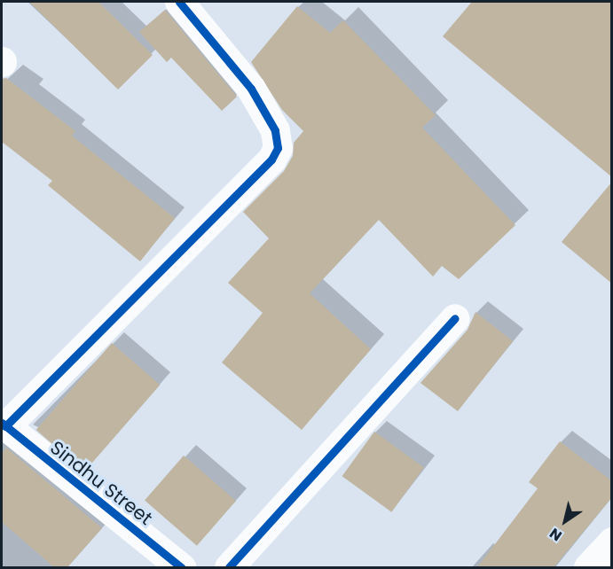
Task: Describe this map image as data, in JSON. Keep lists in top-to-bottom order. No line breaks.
{"streets":{"street":["Sindhu Street"]},"north":"bottom left"}
